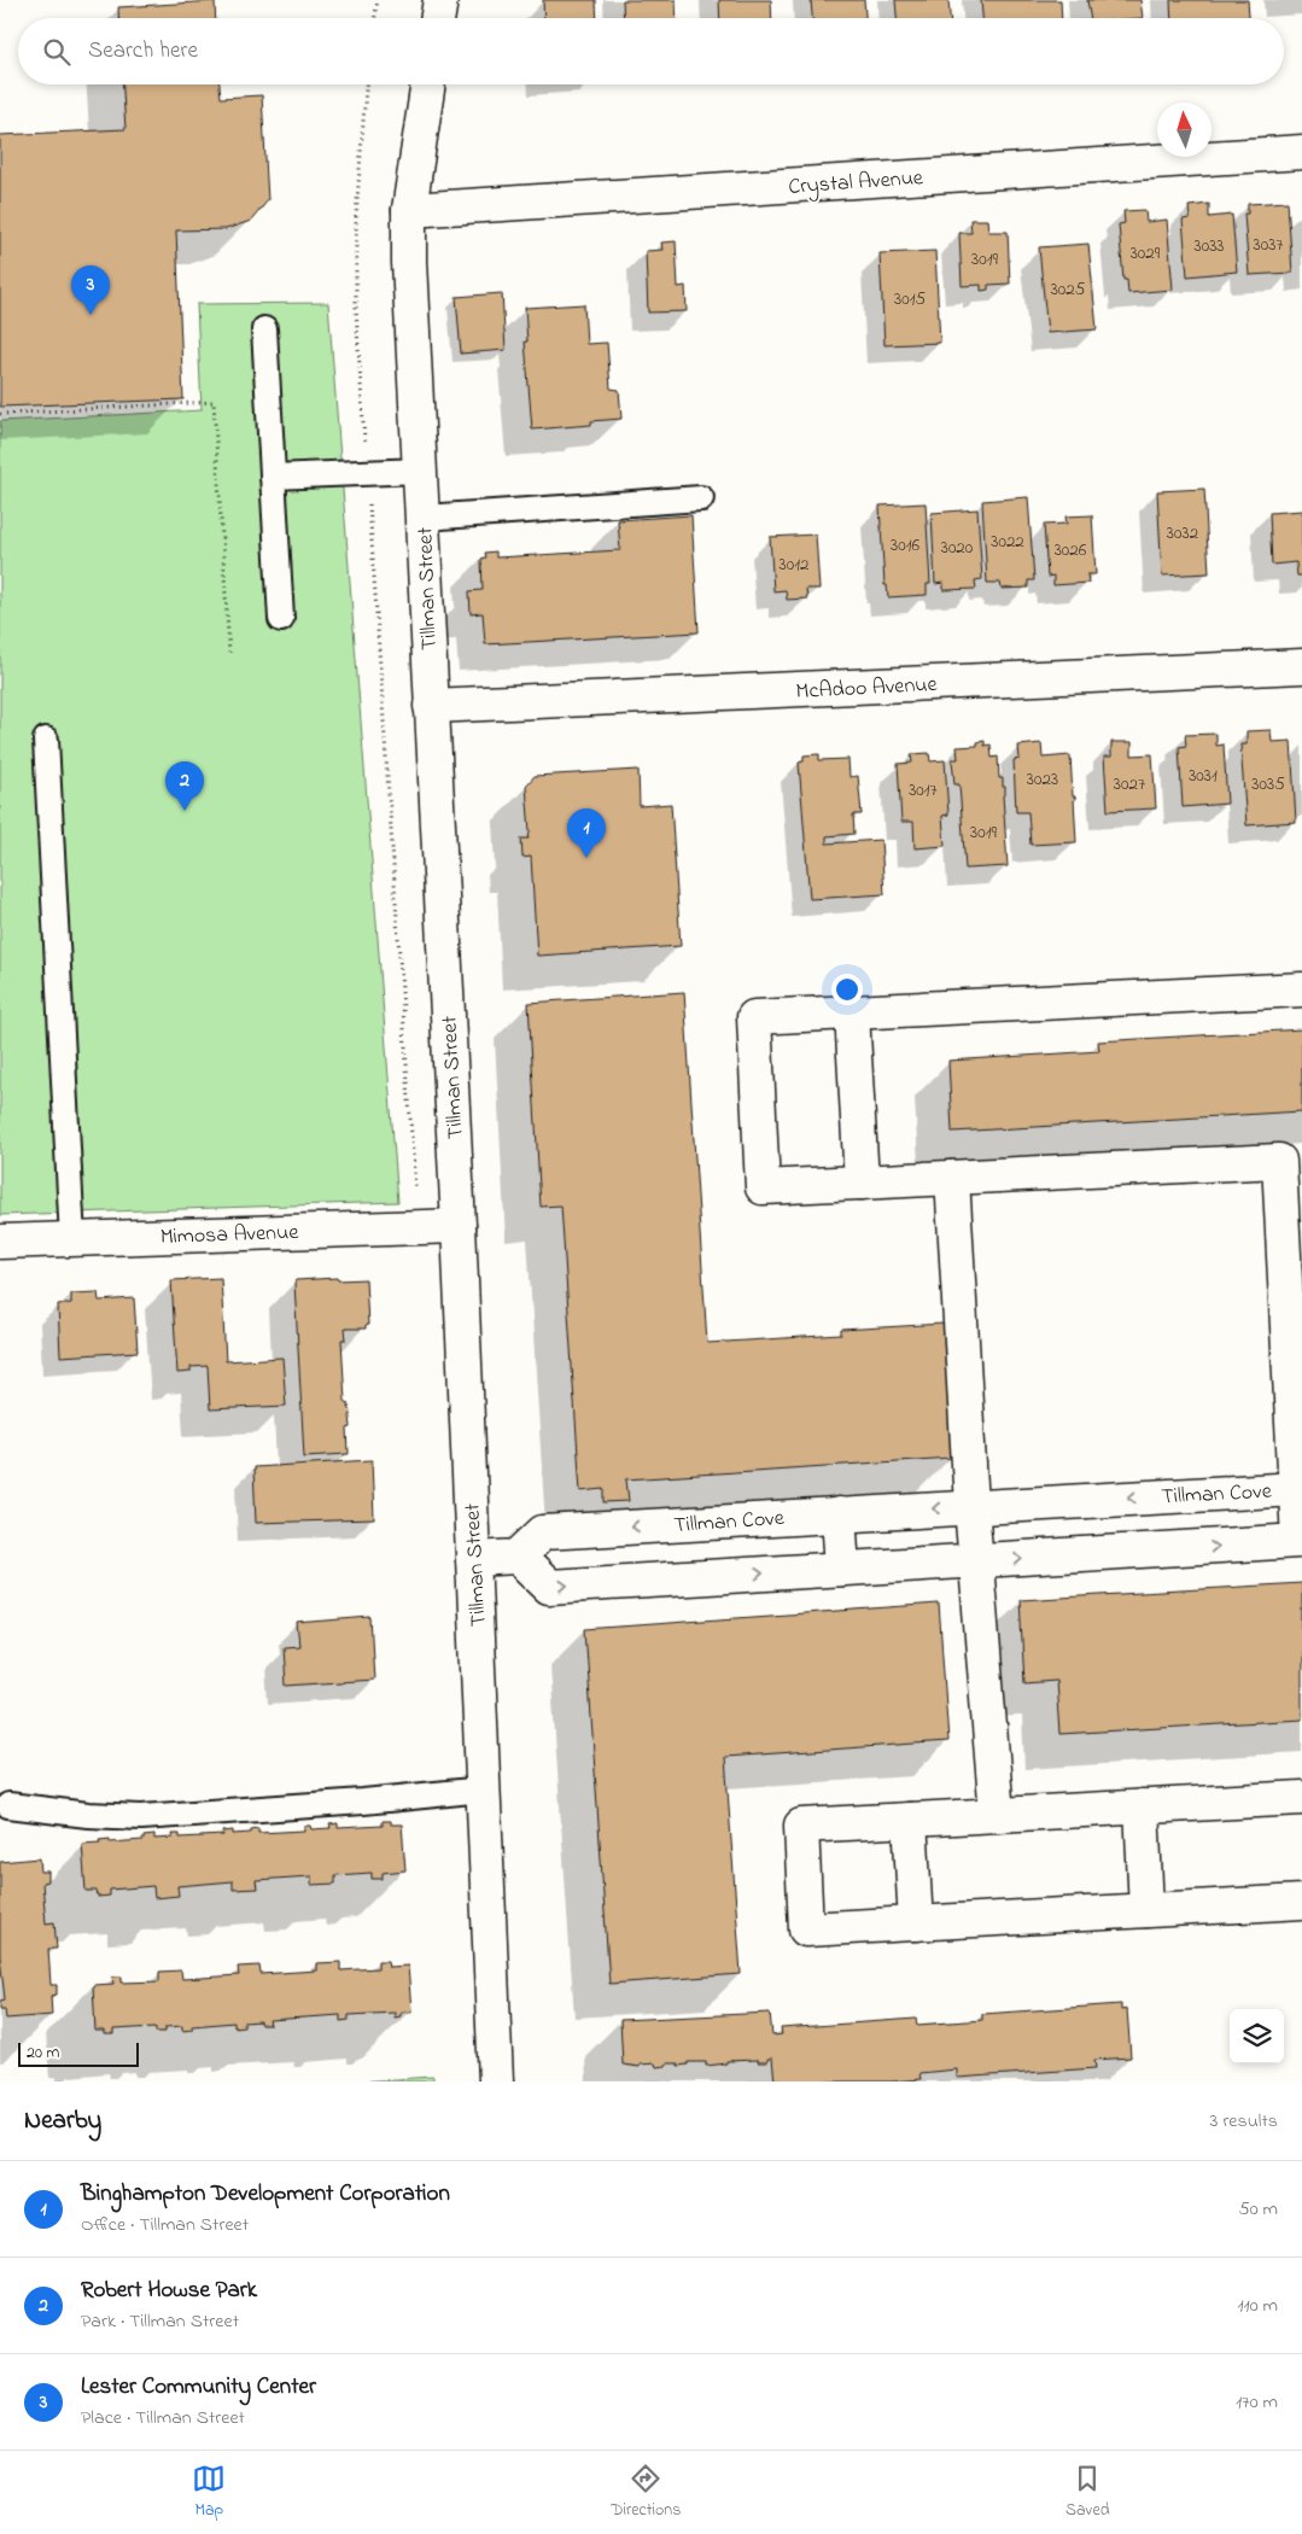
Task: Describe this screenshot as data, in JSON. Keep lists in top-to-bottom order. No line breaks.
{"streets":{"street":["Crystal Avenue","Tillman Street","McAdoo Avenue","Mimosa Avenue","Tillman Cove"]},"crossings":[["Crystal Avenue","Tillman Street"],["Tillman Street","McAdoo Avenue"],["Tillman Street","Mimosa Avenue"]],"house_numbers":["3037","3033","3029","3019","3025","3015","3032","3022","3016","3020","3026","3012","3031","3023","3027","3035","3017","3019"],"scale_bar":"20 m","north":"top","page":{"search":"Search here","pins":["3","2","1"],"scale":"20 m","heading":["Nearby","3 results"],"list":[{"mark":"1","name":"Binghampton Development Corporation","note":"Office · Tillman Street","value":"50 m"},{"mark":"2","name":"Robert Howse Park","note":"Park · Tillman Street","value":"110 m"},{"mark":"3","name":"Lester Community Center","note":"Place · Tillman Street","value":"170 m"}],"nav":["Map","Directions","Saved"]}}
